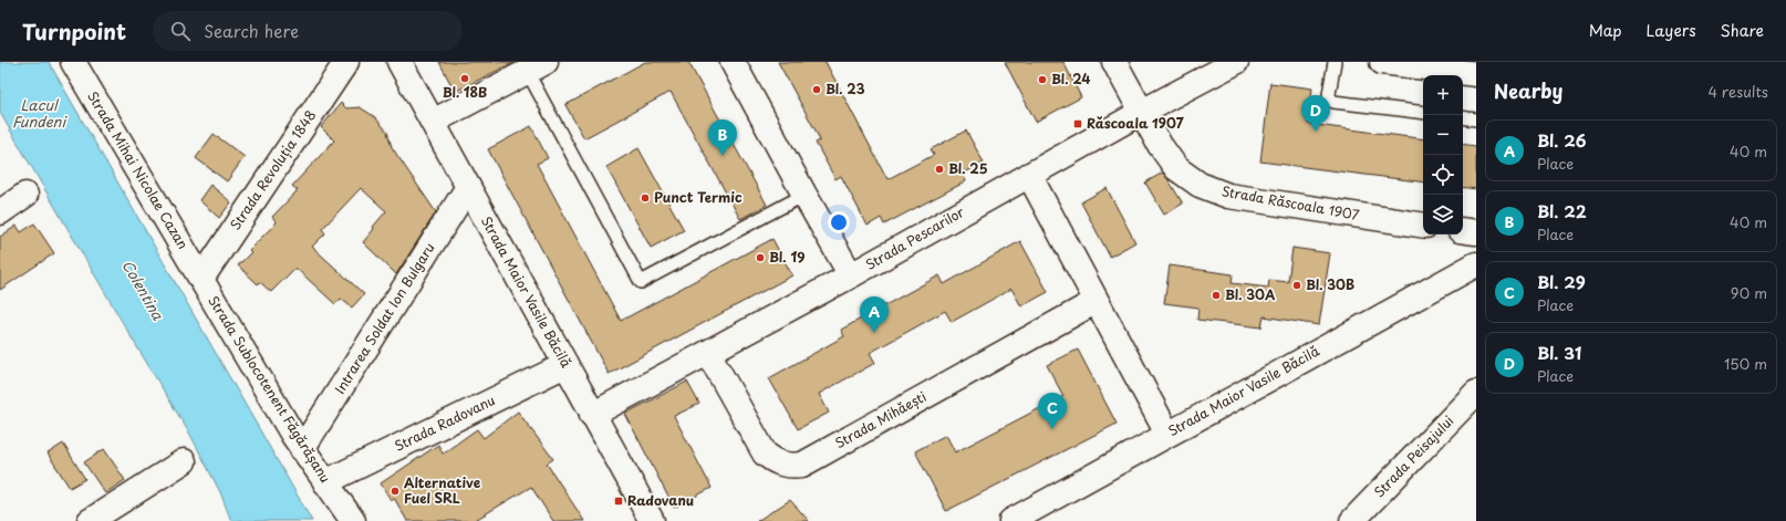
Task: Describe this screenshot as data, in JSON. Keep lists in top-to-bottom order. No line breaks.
{"streets":{"street":["Strada Mihai Nicolae Cazan","Strada Revoluția 1848","Strada Răscoala 1907","Strada Pescarilor","Strada Maior Vasile Băcilă","Intrarea Soldat Ion Bulgaru","Strada Sublocotenent Făgărășanu","Strada Mihăești","Strada Radovanu","Strada Peisajului"]},"crossings":[["Strada Mihai Nicolae Cazan","Strada Revoluția 1848"],["Strada Mihai Nicolae Cazan","Strada Sublocotenent Făgărășanu"],["Strada Revoluția 1848","Strada Sublocotenent Făgărășanu"],["Strada Răscoala 1907","Strada Pescarilor"],["Strada Pescarilor","Strada Maior Vasile Băcilă"],["Strada Pescarilor","Strada Mihăești"],["Strada Maior Vasile Băcilă","Intrarea Soldat Ion Bulgaru"],["Strada Maior Vasile Băcilă","Strada Radovanu"],["Intrarea Soldat Ion Bulgaru","Strada Sublocotenent Făgărășanu"],["Strada Sublocotenent Făgărășanu","Strada Radovanu"]],"water":["Lacul Fundeni","Colentina"],"places":{"other":["Bl. 18B","Bl. 24","Bl. 23","Bl. 25","Punct Termic","Bl. 19","Bl. 30B","Bl. 30A","Alternative Fuel SRL"],"transit":["Răscoala 1907","Radovanu"]},"page":{"header":"Turnpoint","search":"Search here","nav":["Map","Layers","Share"],"heading":["Nearby","4 results"],"map_buttons":["+","−"],"pins":["D","B","A","C"],"list":[{"mark":"A","name":"Bl. 26","note":"Place","value":"40 m"},{"mark":"B","name":"Bl. 22","note":"Place","value":"40 m"},{"mark":"C","name":"Bl. 29","note":"Place","value":"90 m"},{"mark":"D","name":"Bl. 31","note":"Place","value":"150 m"}]}}
